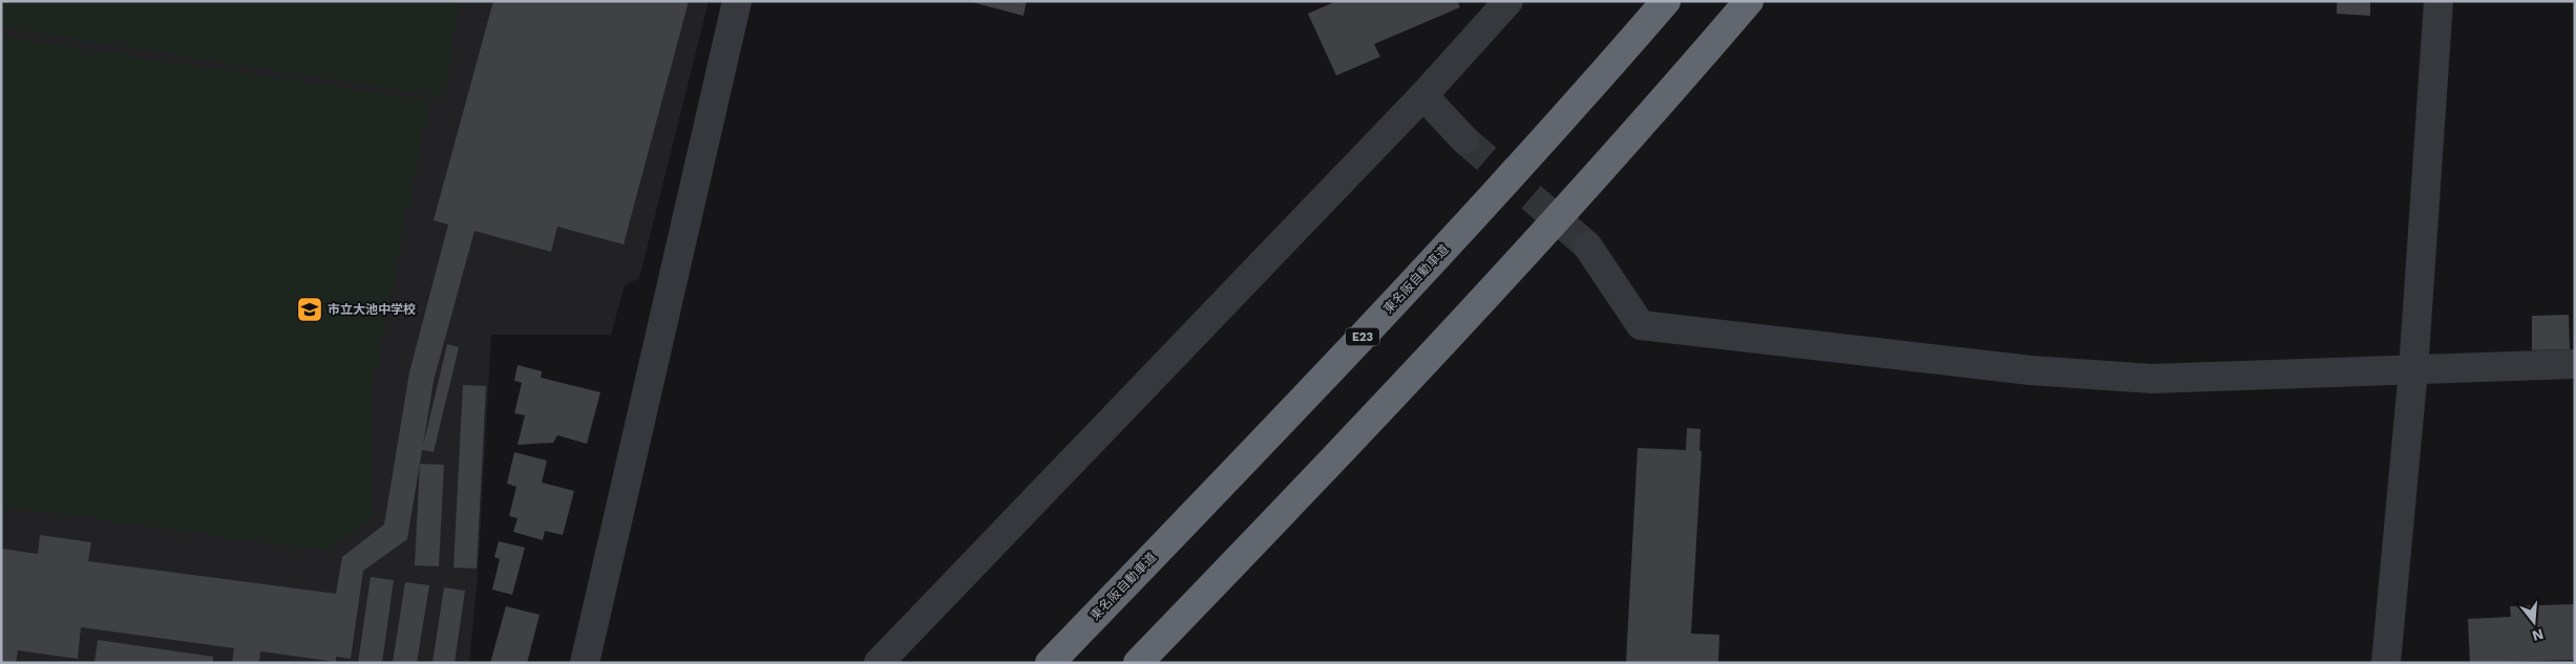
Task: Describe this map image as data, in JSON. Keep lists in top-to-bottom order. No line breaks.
{"streets":{"highway":["東名阪自動車道","E23"]},"places":{"school or university":["市立大池中学校"]},"north":"bottom"}
